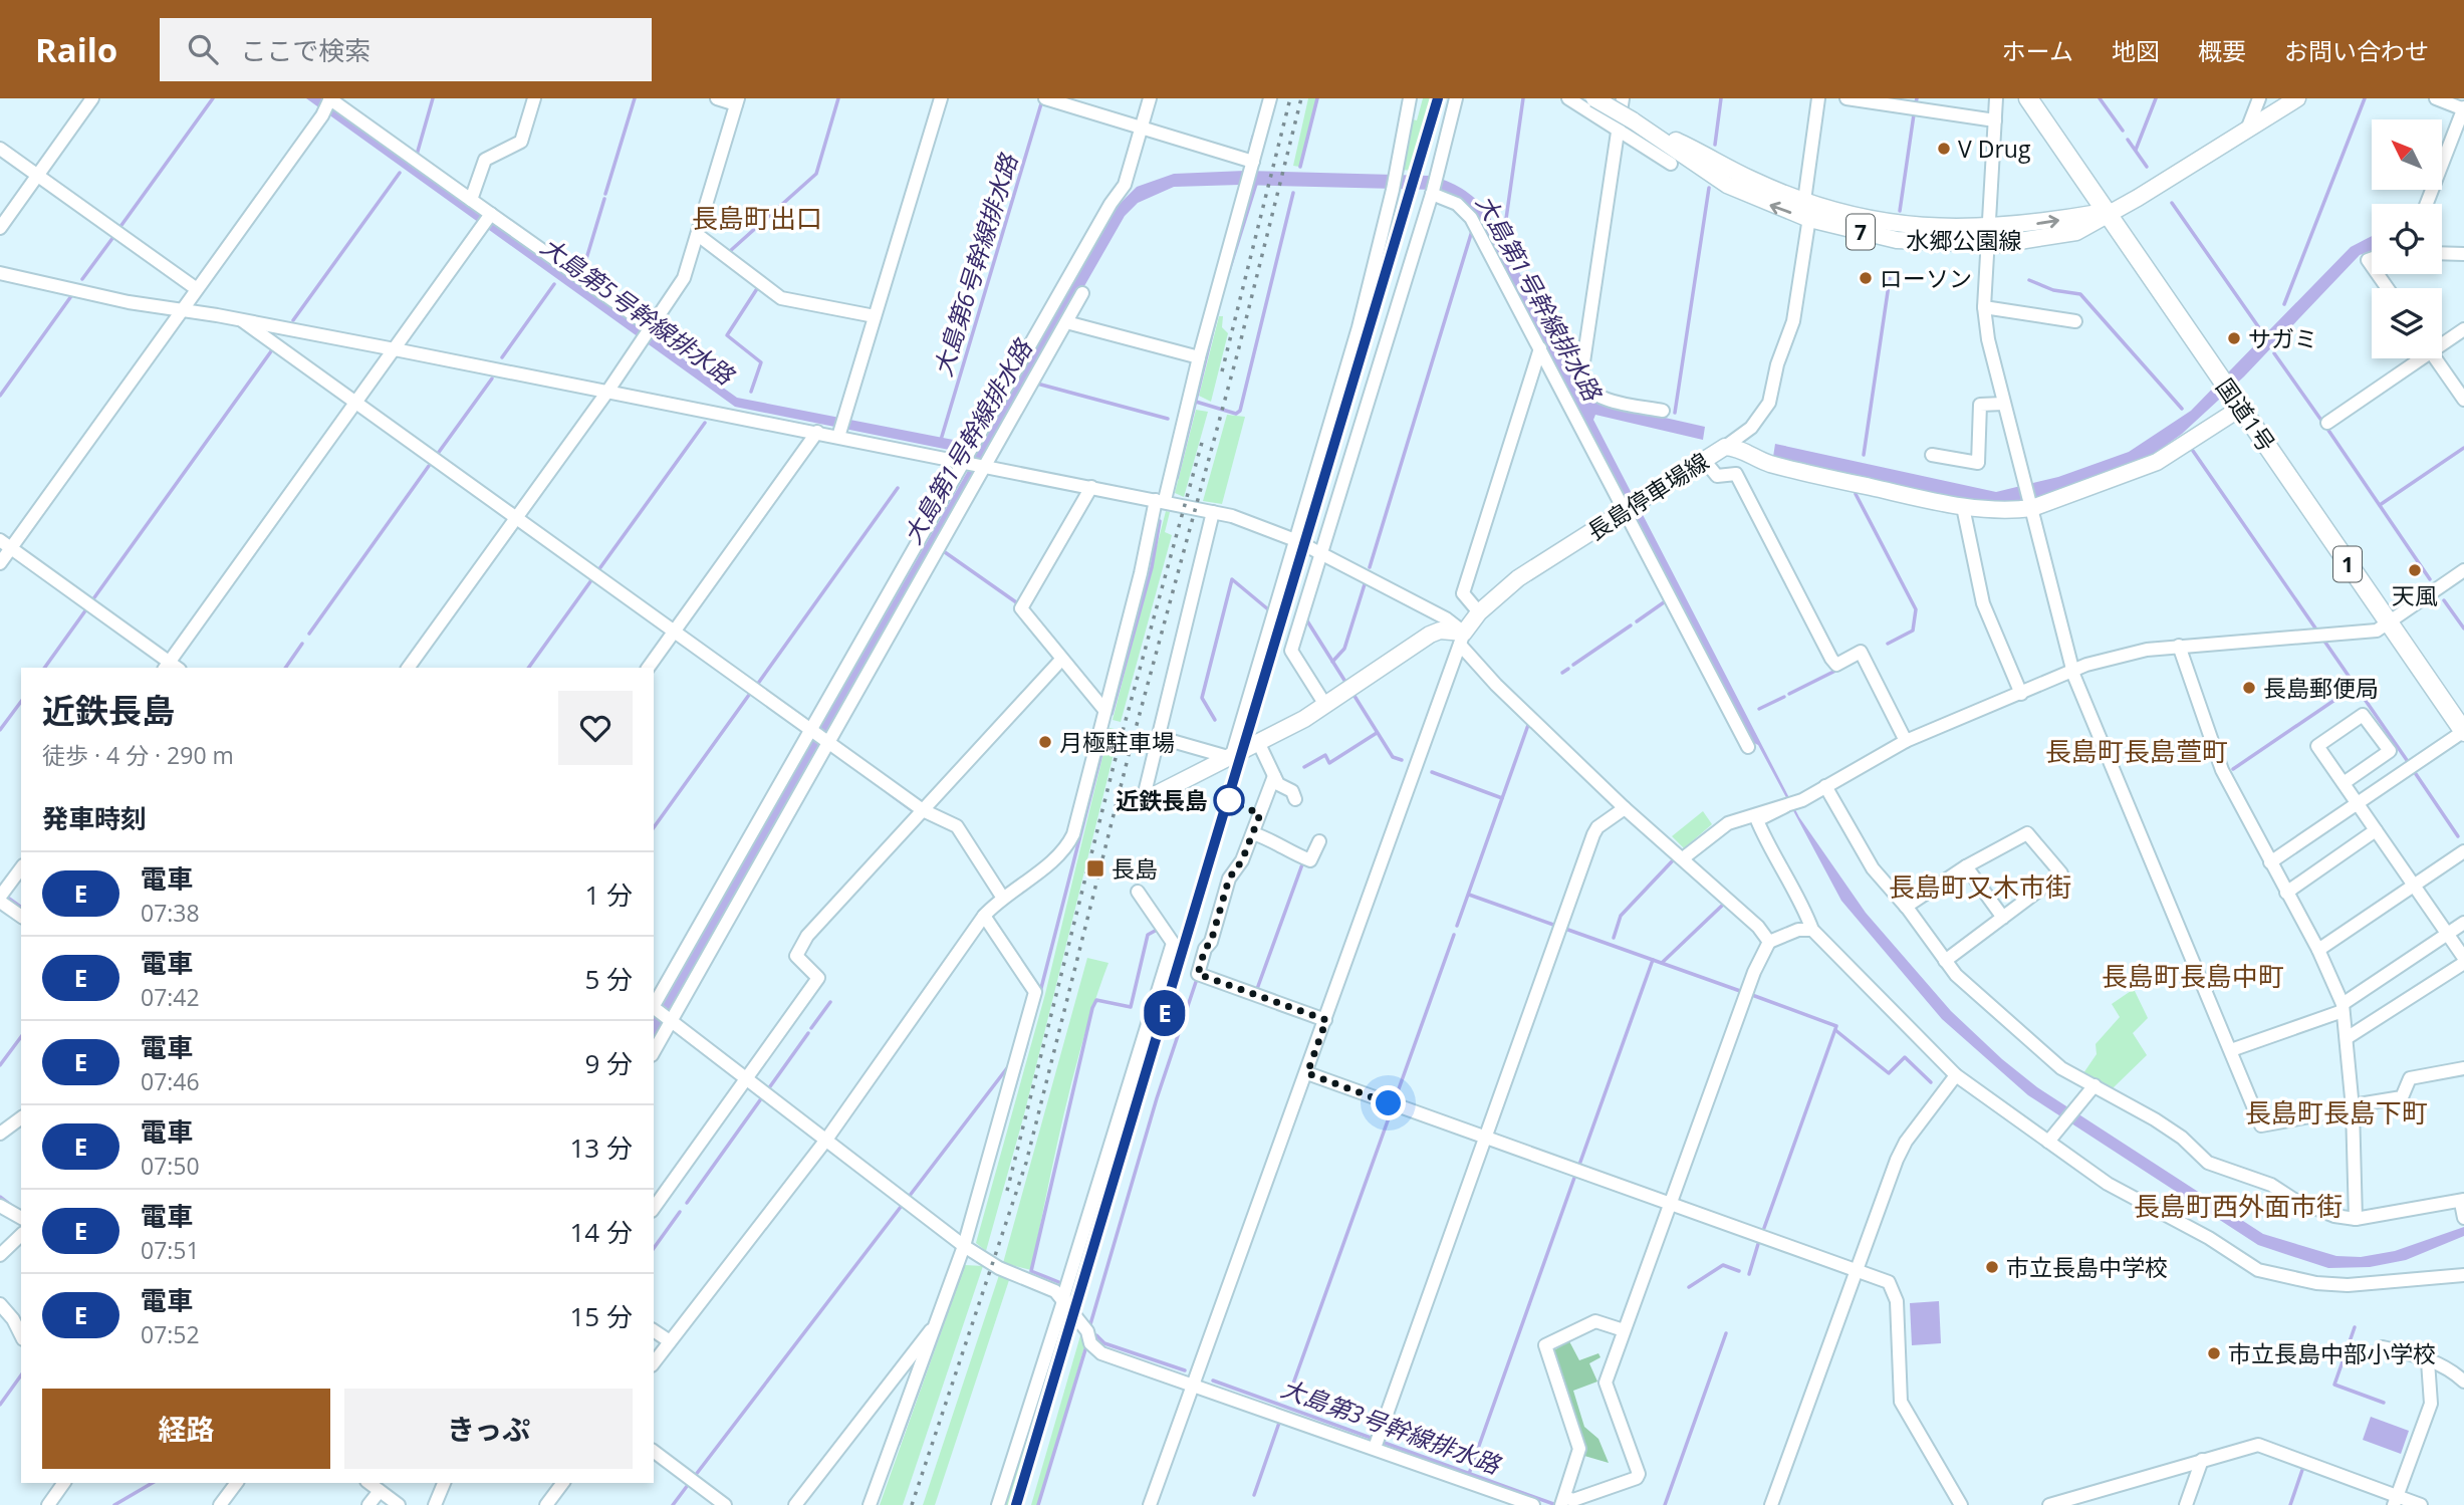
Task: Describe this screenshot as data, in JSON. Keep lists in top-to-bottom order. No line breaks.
{"streets":{"highway":["国道1号","1"],"main road":["7","水郷公園線","長島停車場線"]},"crossings":[["水郷公園線","国道1号"],["国道1号","長島停車場線"]],"districts":["長島町出口","長島町長島萱町","長島町又木市街","長島町長島中町","長島町長島下町","長島町西外面市街"],"water":["大島第6号幹線排水路","大島第1号幹線排水路","大島第5号幹線排水路","大島第3号幹線排水路"],"places":{"other":["V Drug","ローソン","サガミ","天風","長島郵便局","月極駐車場","近鉄長島","市立長島中学校","市立長島中部小学校"],"transit":["長島"]},"north":"top left","page":{"header":"Railo","search":"ここで検索","nav":["ホーム","地図","概要","お問い合わせ"],"on_map":"E","heading":[["近鉄長島","徒歩 · 4 分 · 290 m"],"発車時刻"],"list":[{"mark":"E","name":"電車","note":"07:38","value":"1 分"},{"mark":"E","name":"電車","note":"07:42","value":"5 分"},{"mark":"E","name":"電車","note":"07:46","value":"9 分"},{"mark":"E","name":"電車","note":"07:50","value":"13 分"},{"mark":"E","name":"電車","note":"07:51","value":"14 分"},{"mark":"E","name":"電車","note":"07:52","value":"15 分"}],"buttons":["経路","きっぷ"]}}
